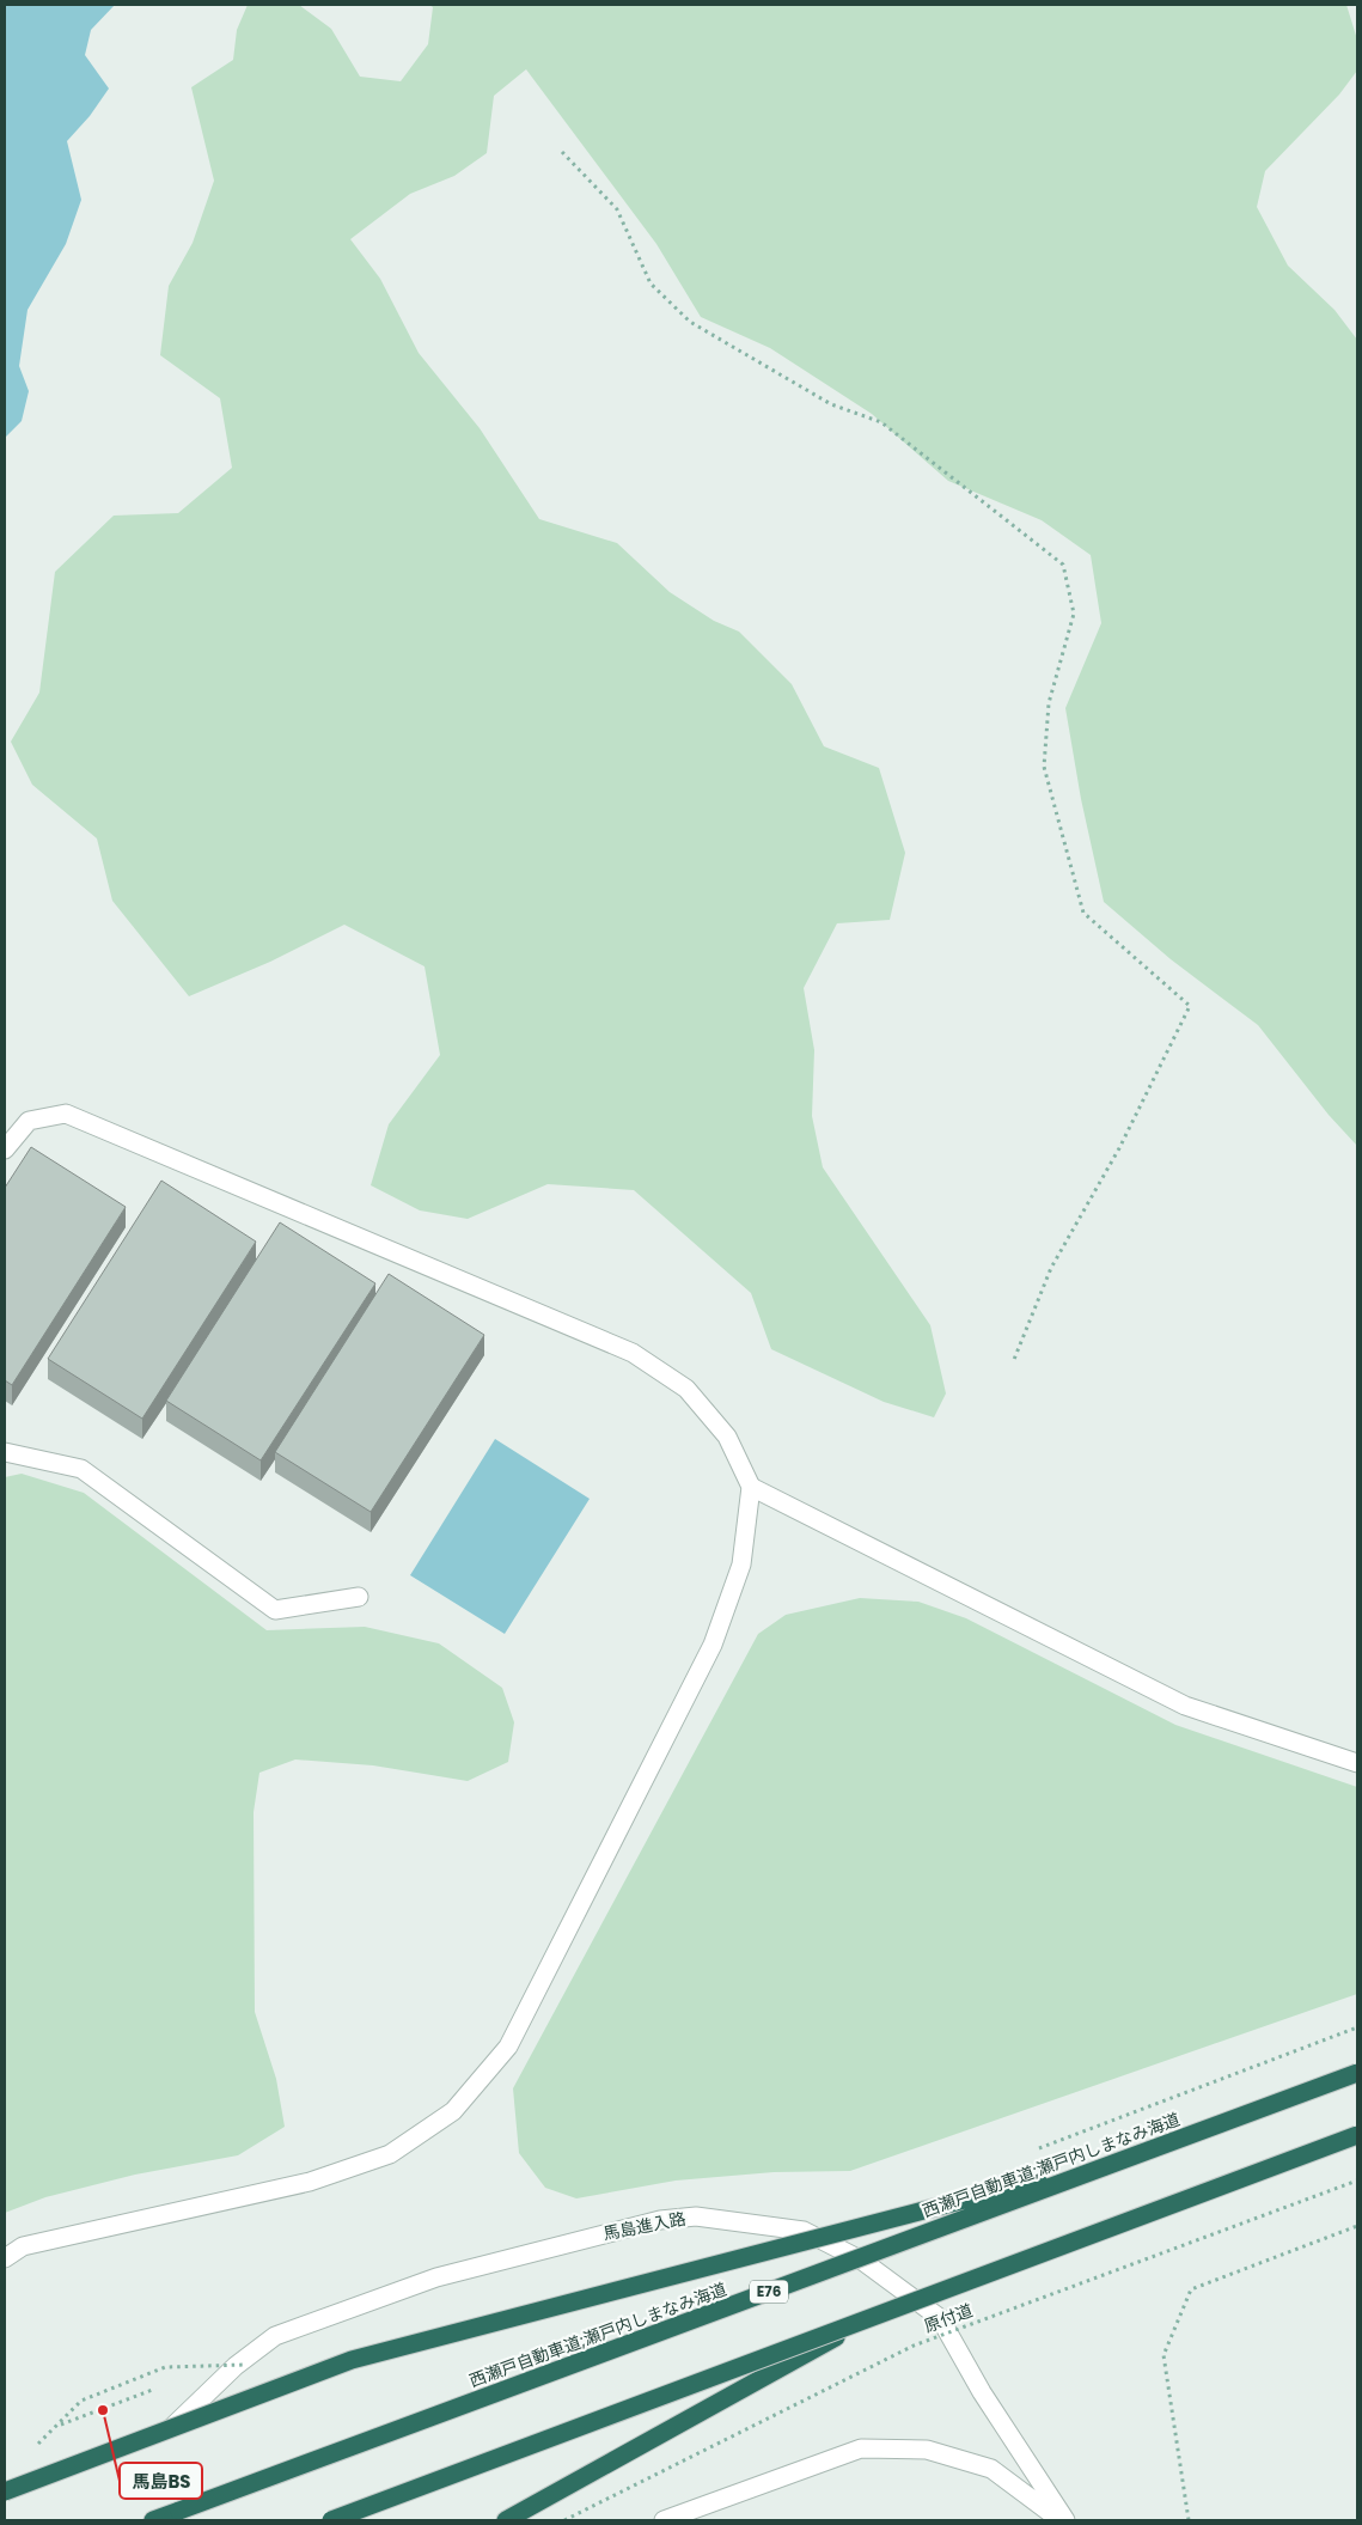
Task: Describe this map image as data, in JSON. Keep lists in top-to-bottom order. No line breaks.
{"streets":{"highway":["西瀬戸自動車道;瀬戸内しまなみ海道","E76"],"street":["馬島進入路"],"path":["原付道"]},"places":["馬島BS"]}
